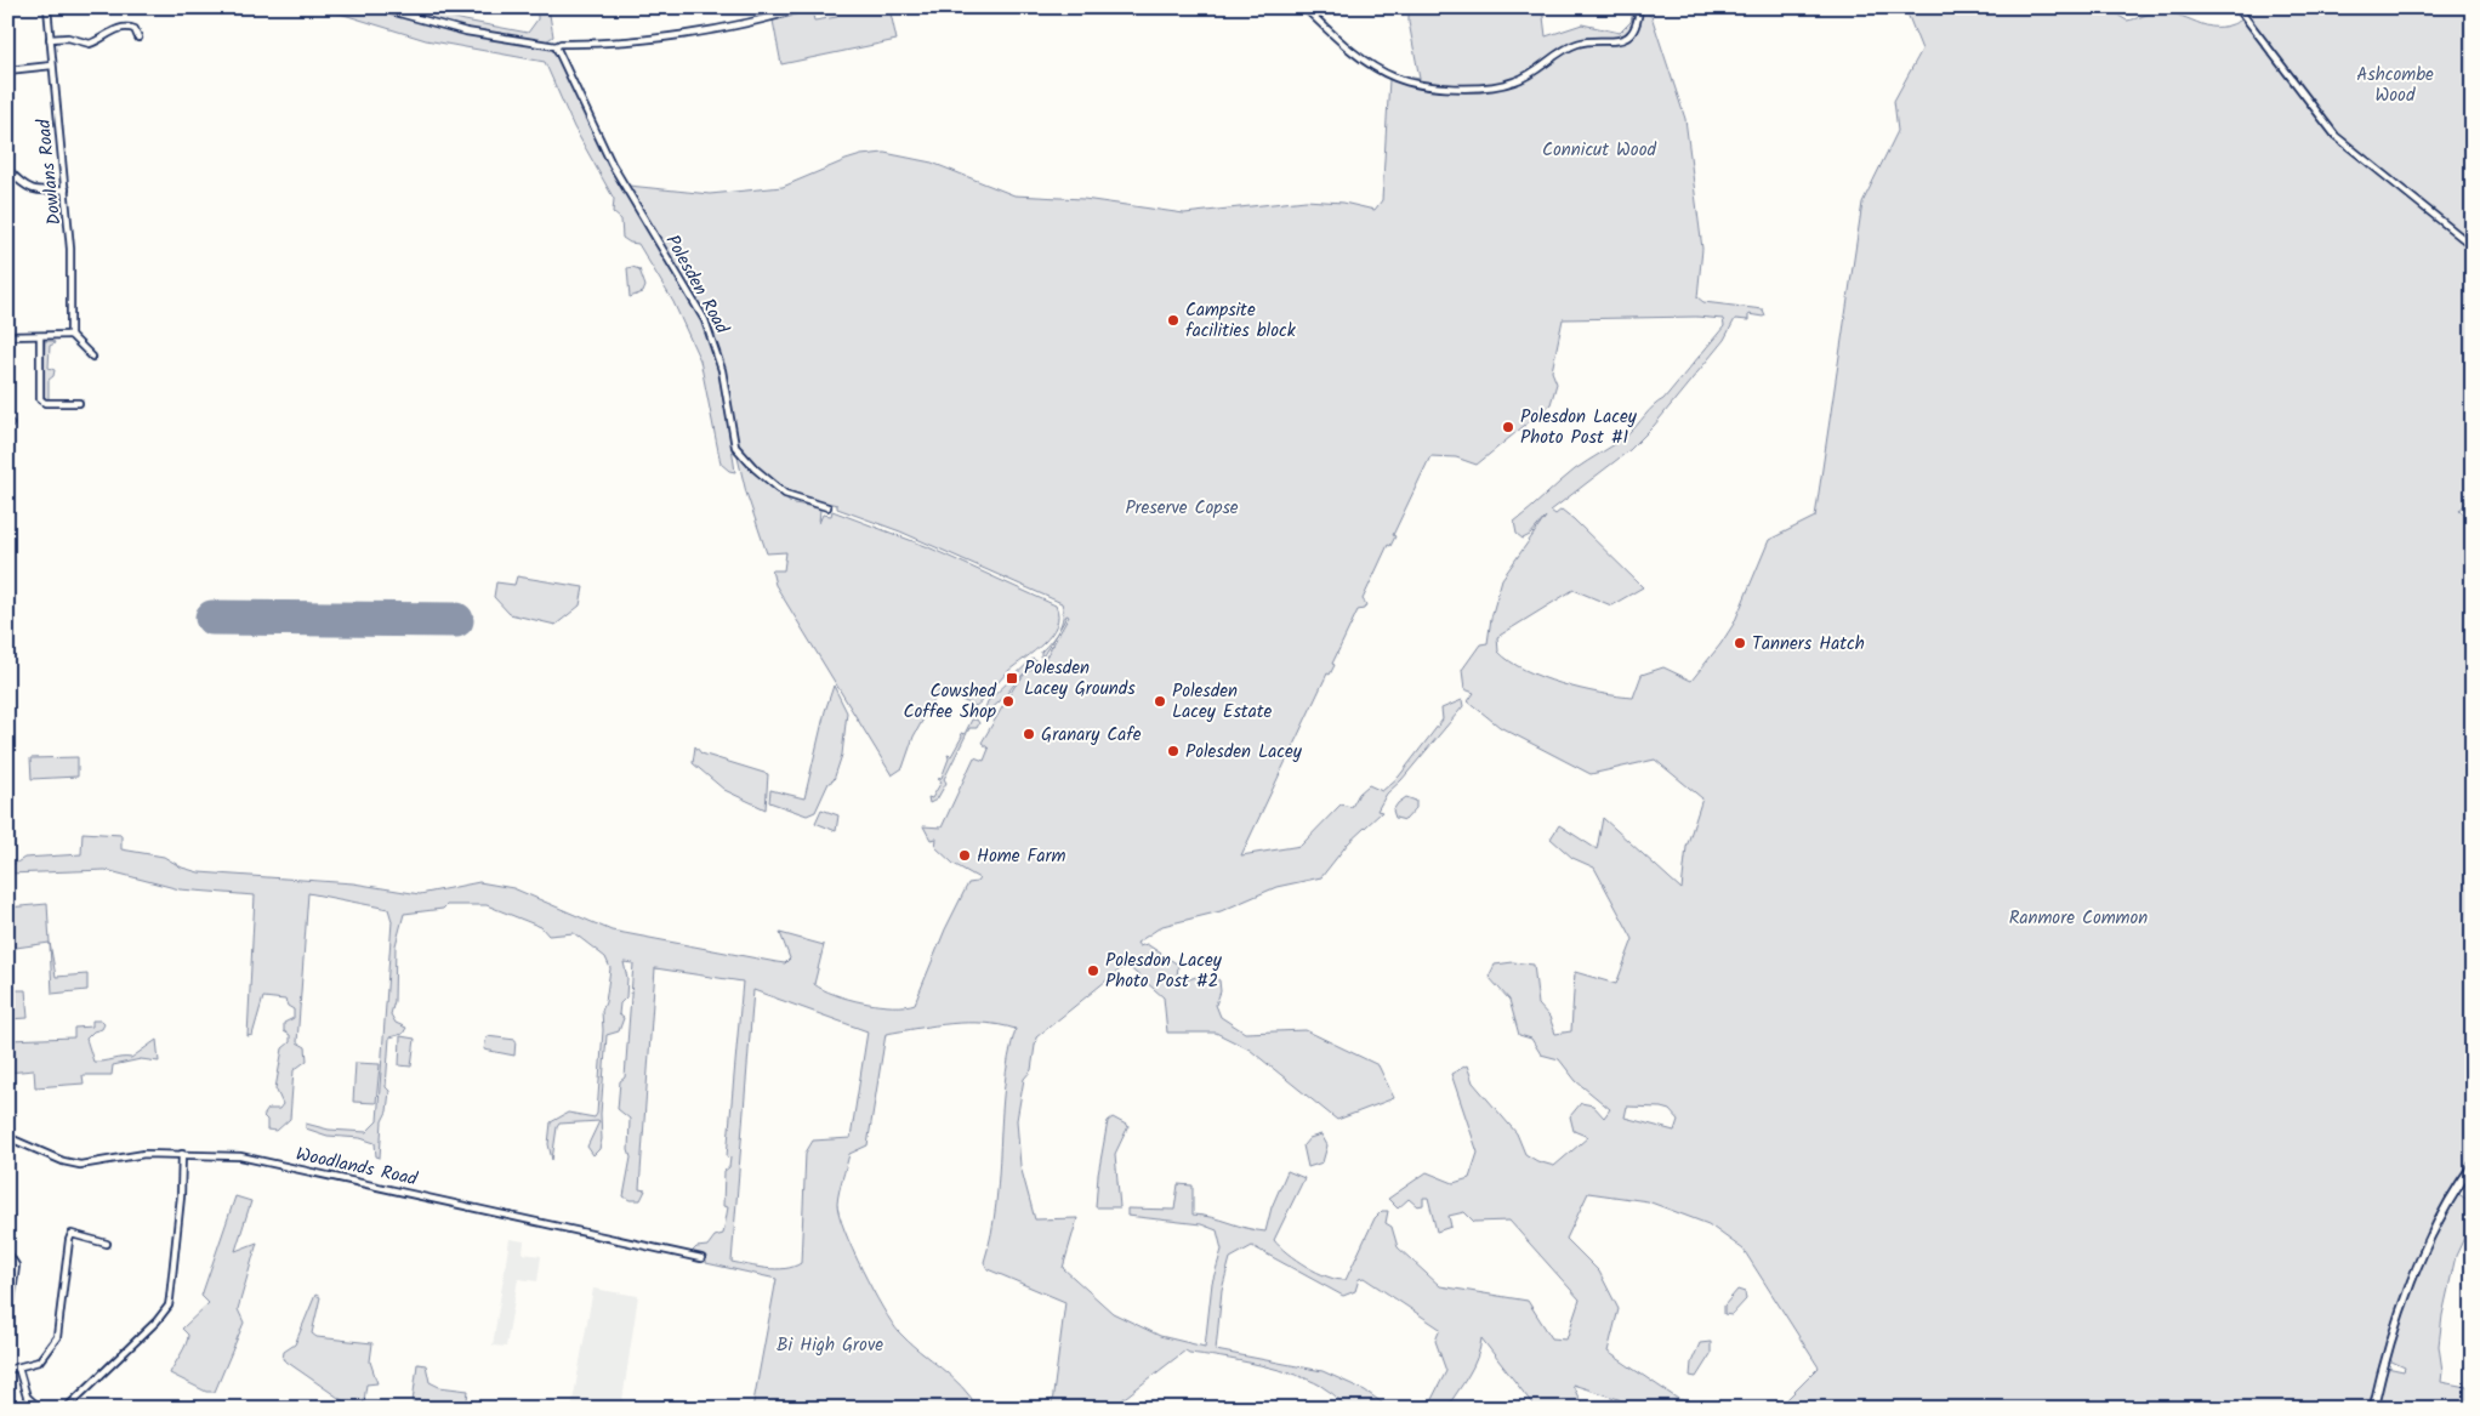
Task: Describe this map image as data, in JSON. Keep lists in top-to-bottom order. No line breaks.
{"streets":{"street":["Dowlans Road","Polesden Road","Woodlands Road"]},"parks":["Ashcombe Wood","Connicut Wood","Preserve Copse","Ranmore Common","Bi High Grove"],"places":{"other":["Campsite facilities block","Polesdon Lacey Photo Post #1","Tanners Hatch","Cowshed Coffee Shop","Polesden Lacey Estate","Granary Cafe","Polesden Lacey","Home Farm","Polesdon Lacey Photo Post #2"],"transit":["Polesden Lacey Grounds"]}}
